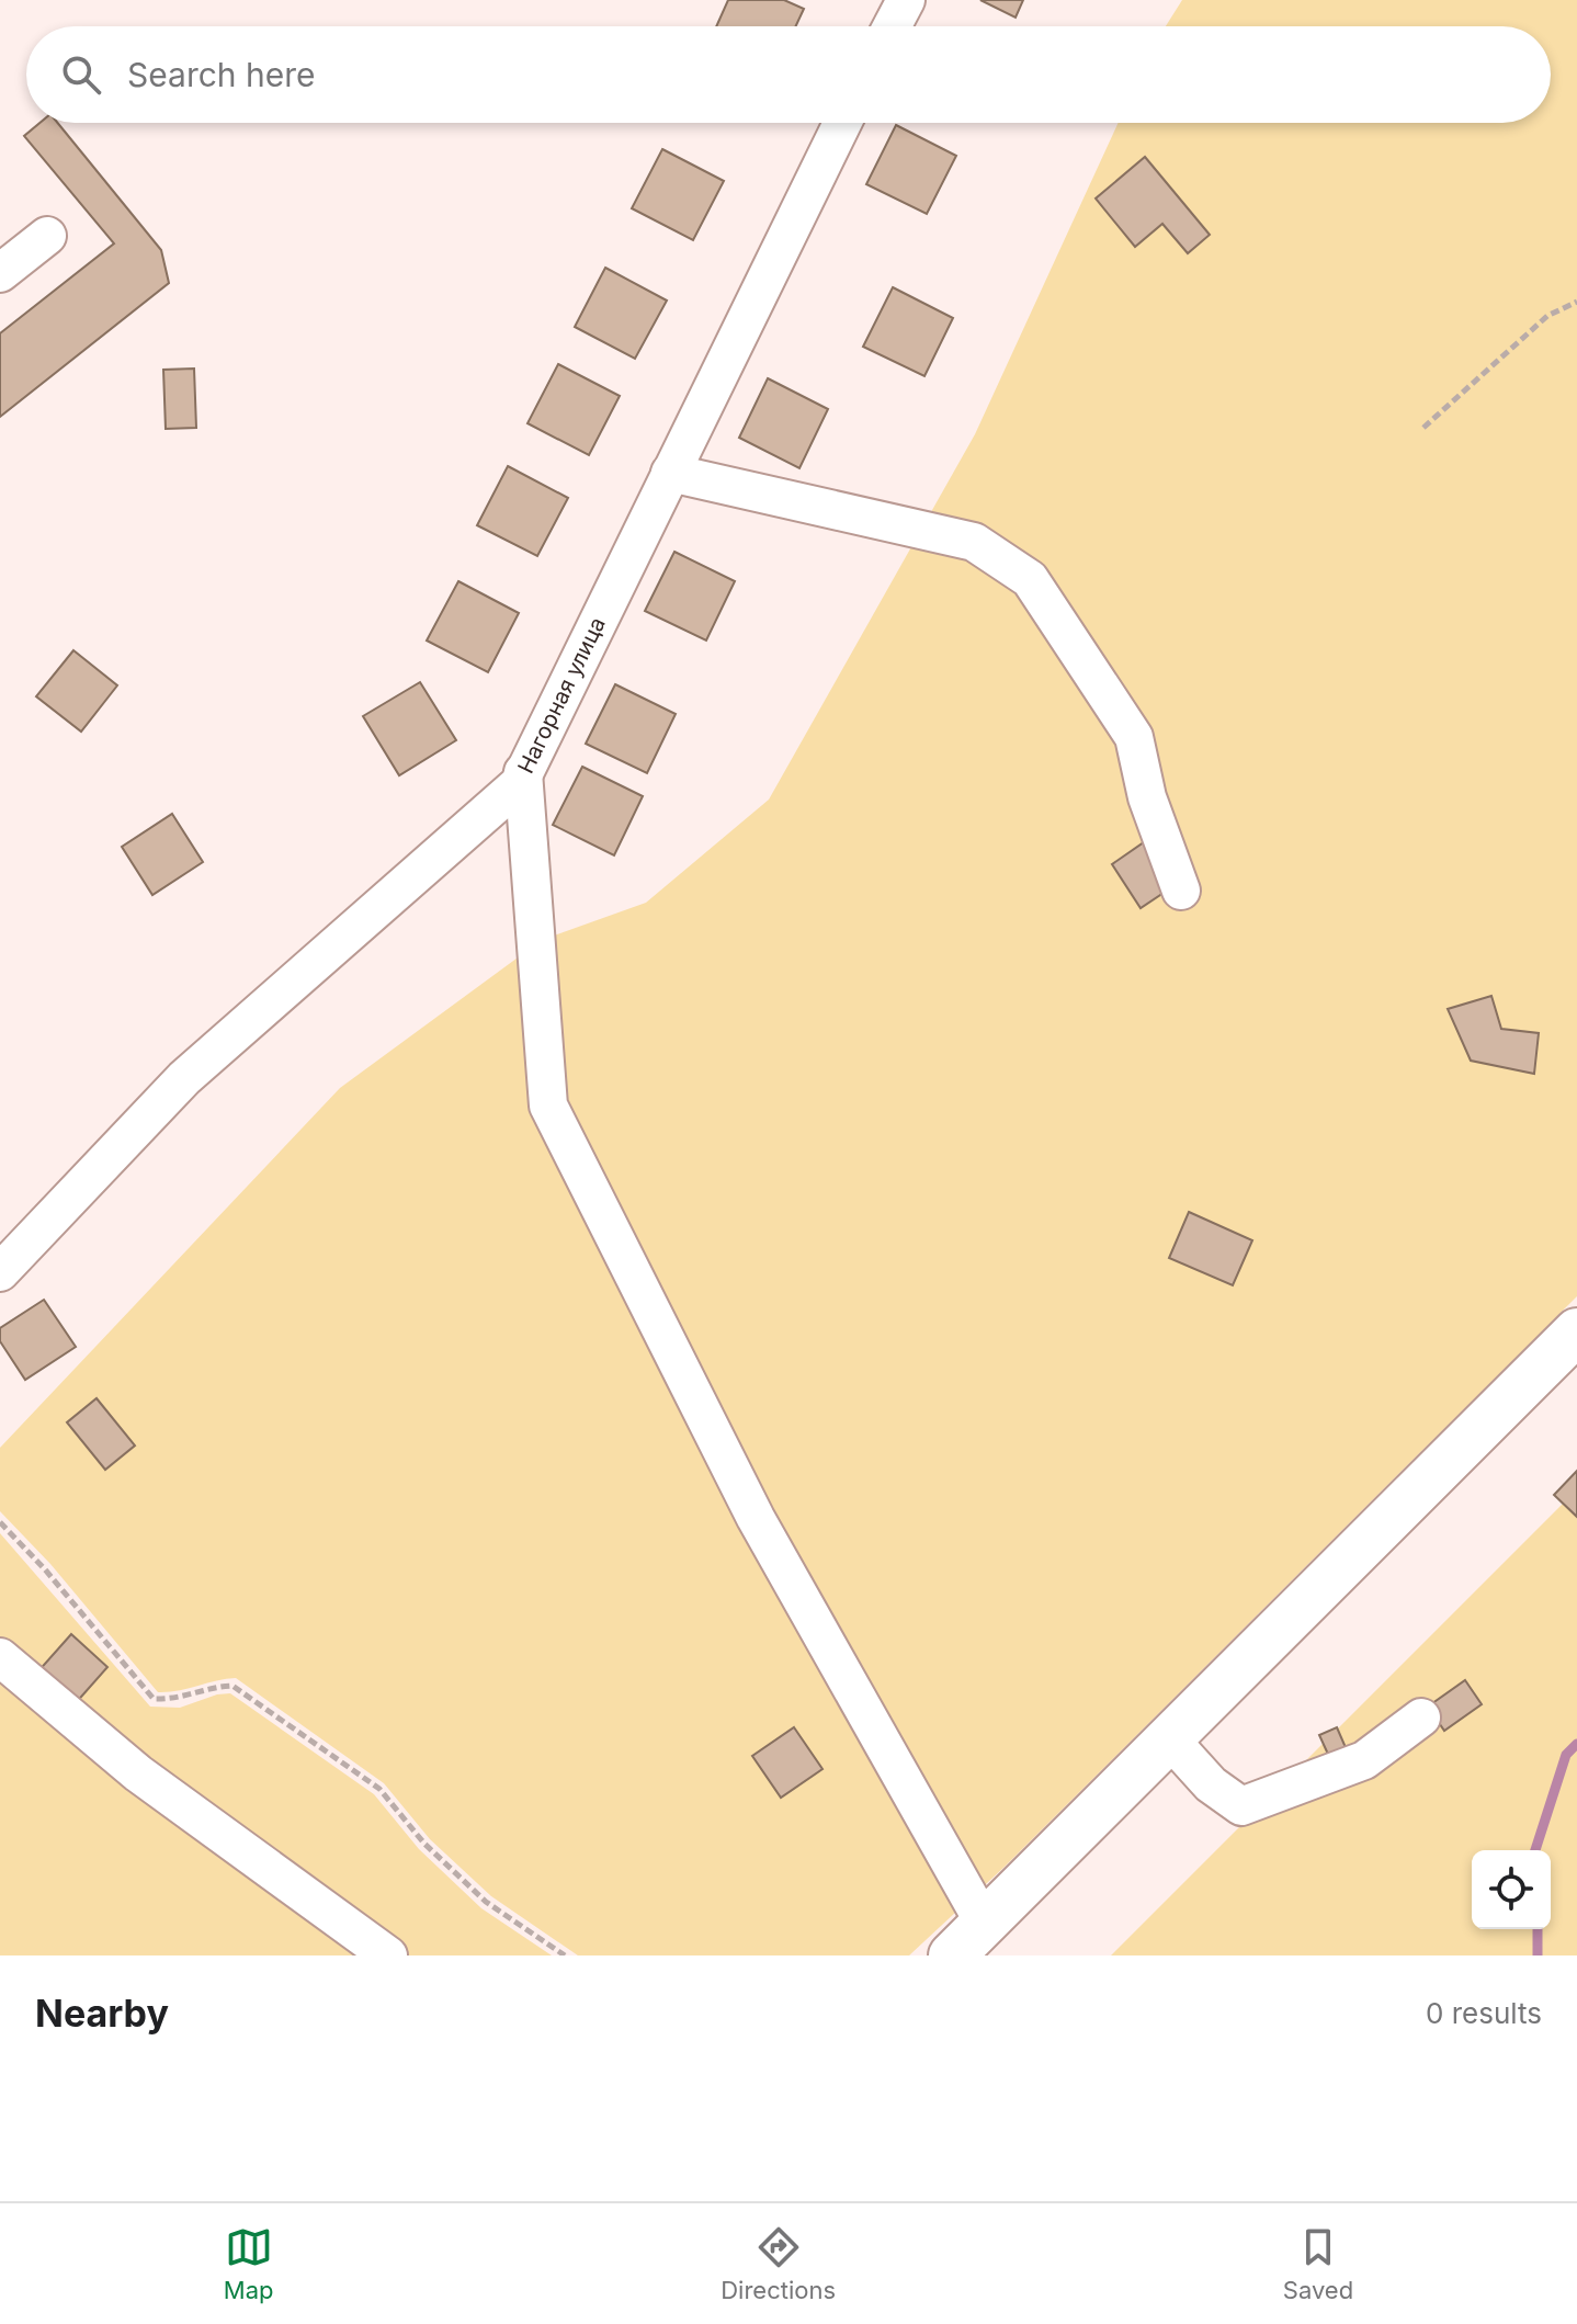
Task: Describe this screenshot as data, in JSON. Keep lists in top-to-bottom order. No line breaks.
{"streets":{"street":["Нагорная улица"]},"page":{"search":"Search here","heading":["Nearby","0 results"],"nav":["Map","Directions","Saved"]}}
